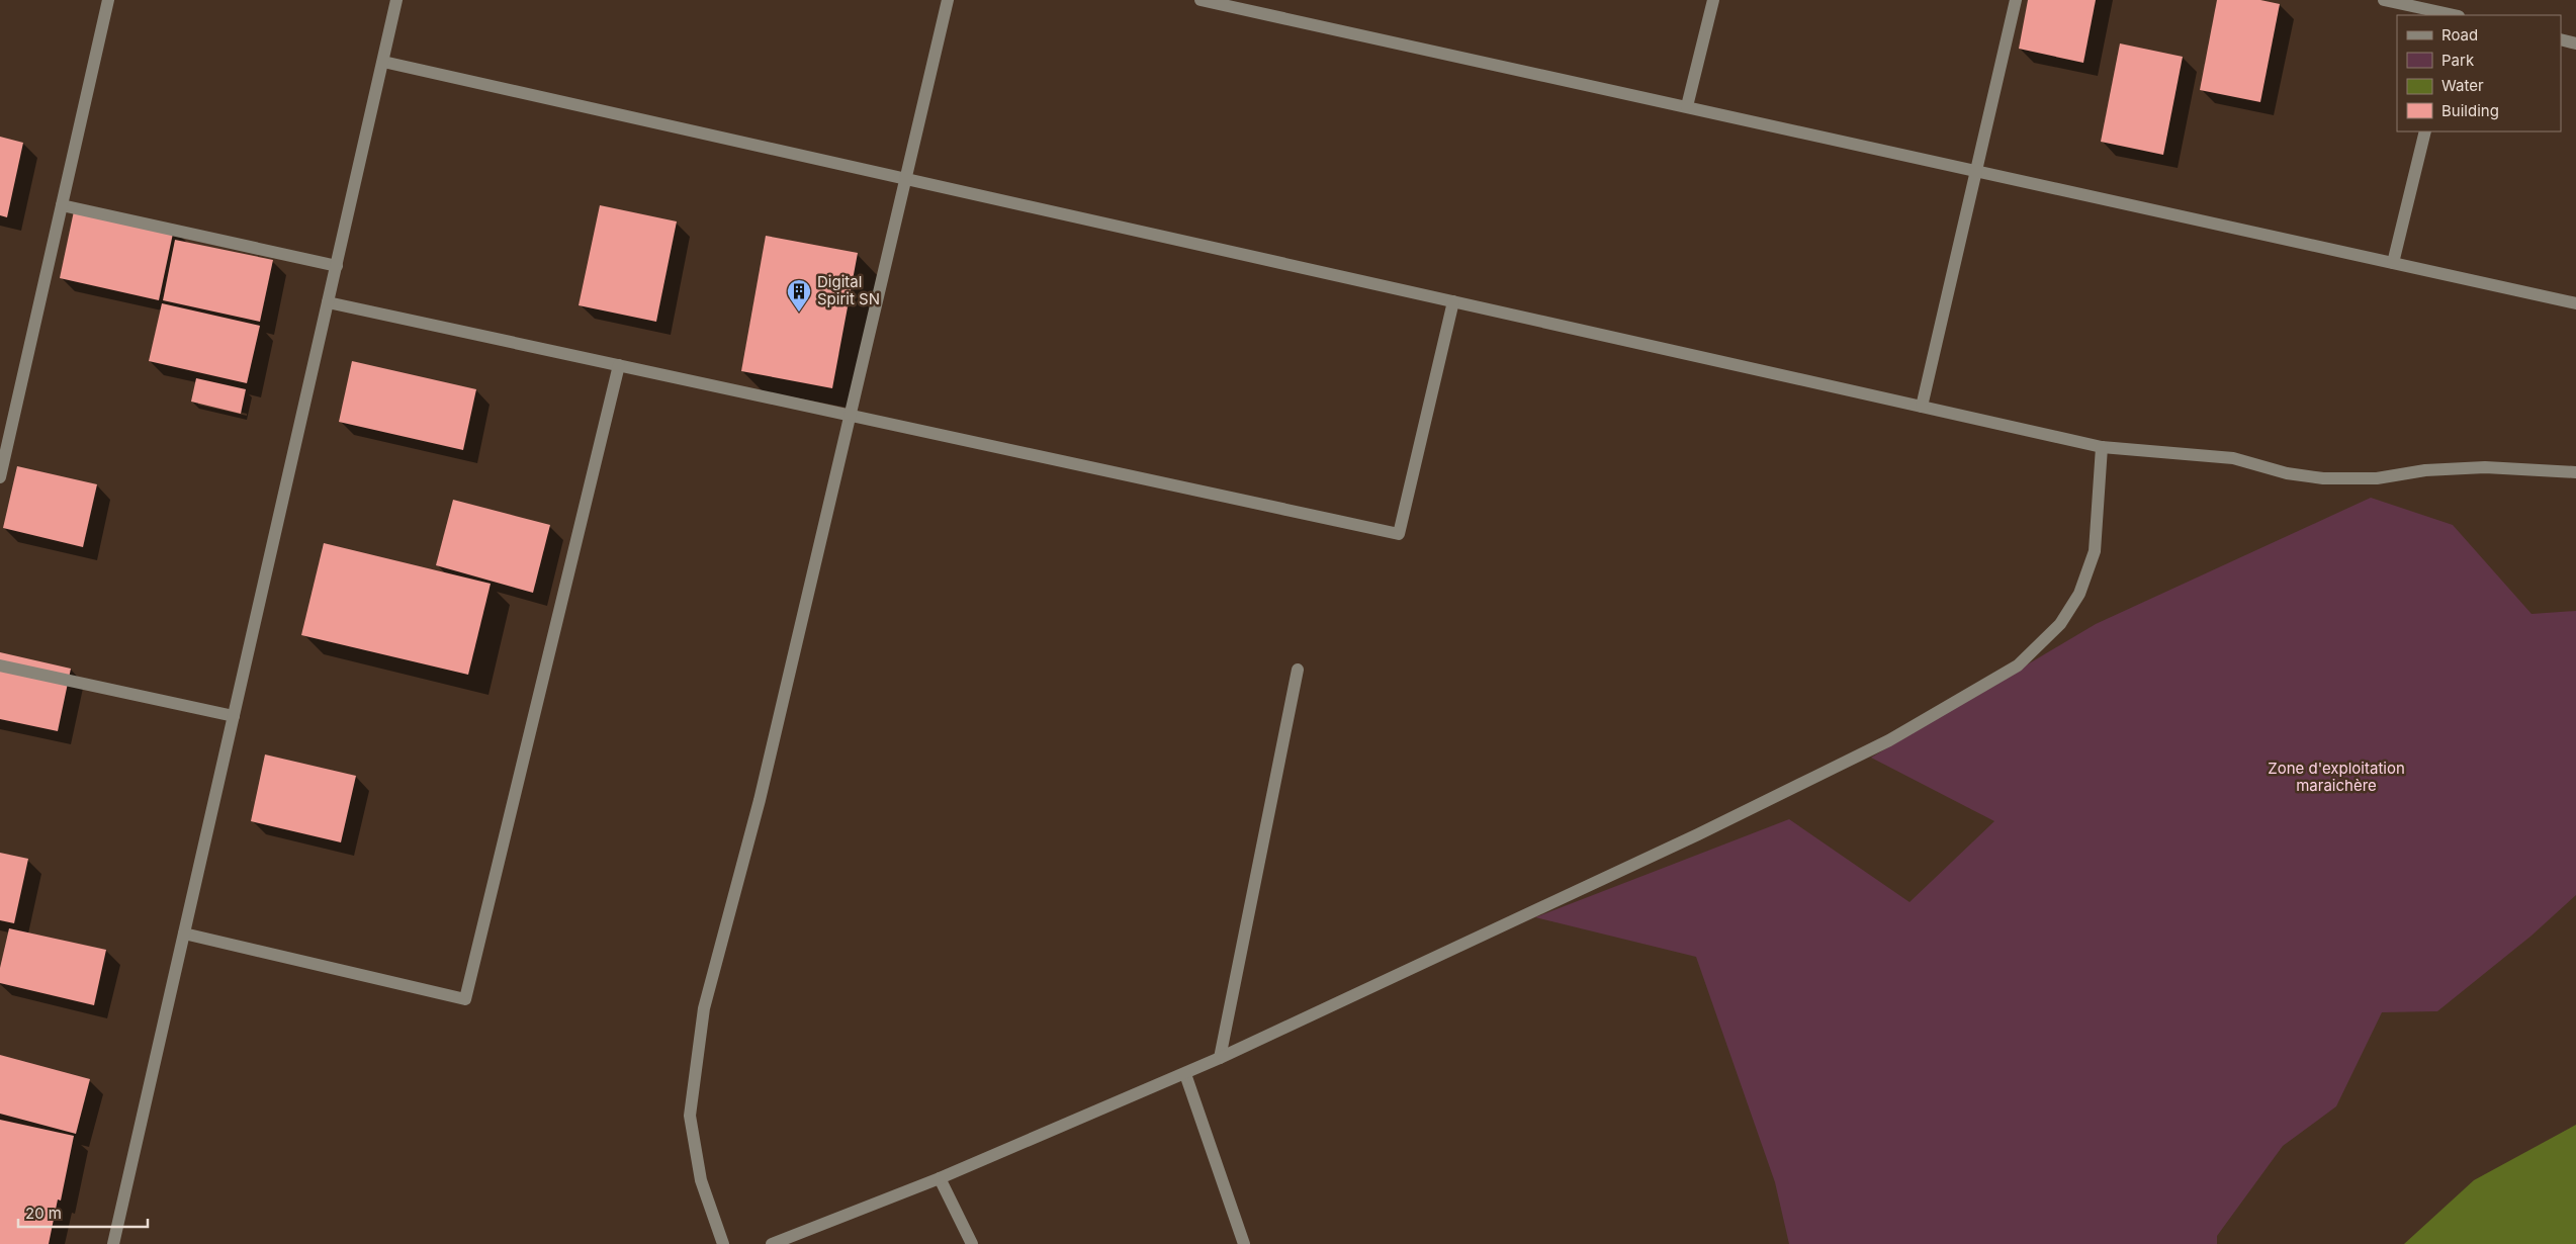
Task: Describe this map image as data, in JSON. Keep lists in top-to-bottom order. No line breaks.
{"parks":["Zone d'exploitation maraichère"],"places":{"building":["Digital Spirit SN"]},"legend":["Road","Park","Water","Building"],"scale_bar":"20 m"}
